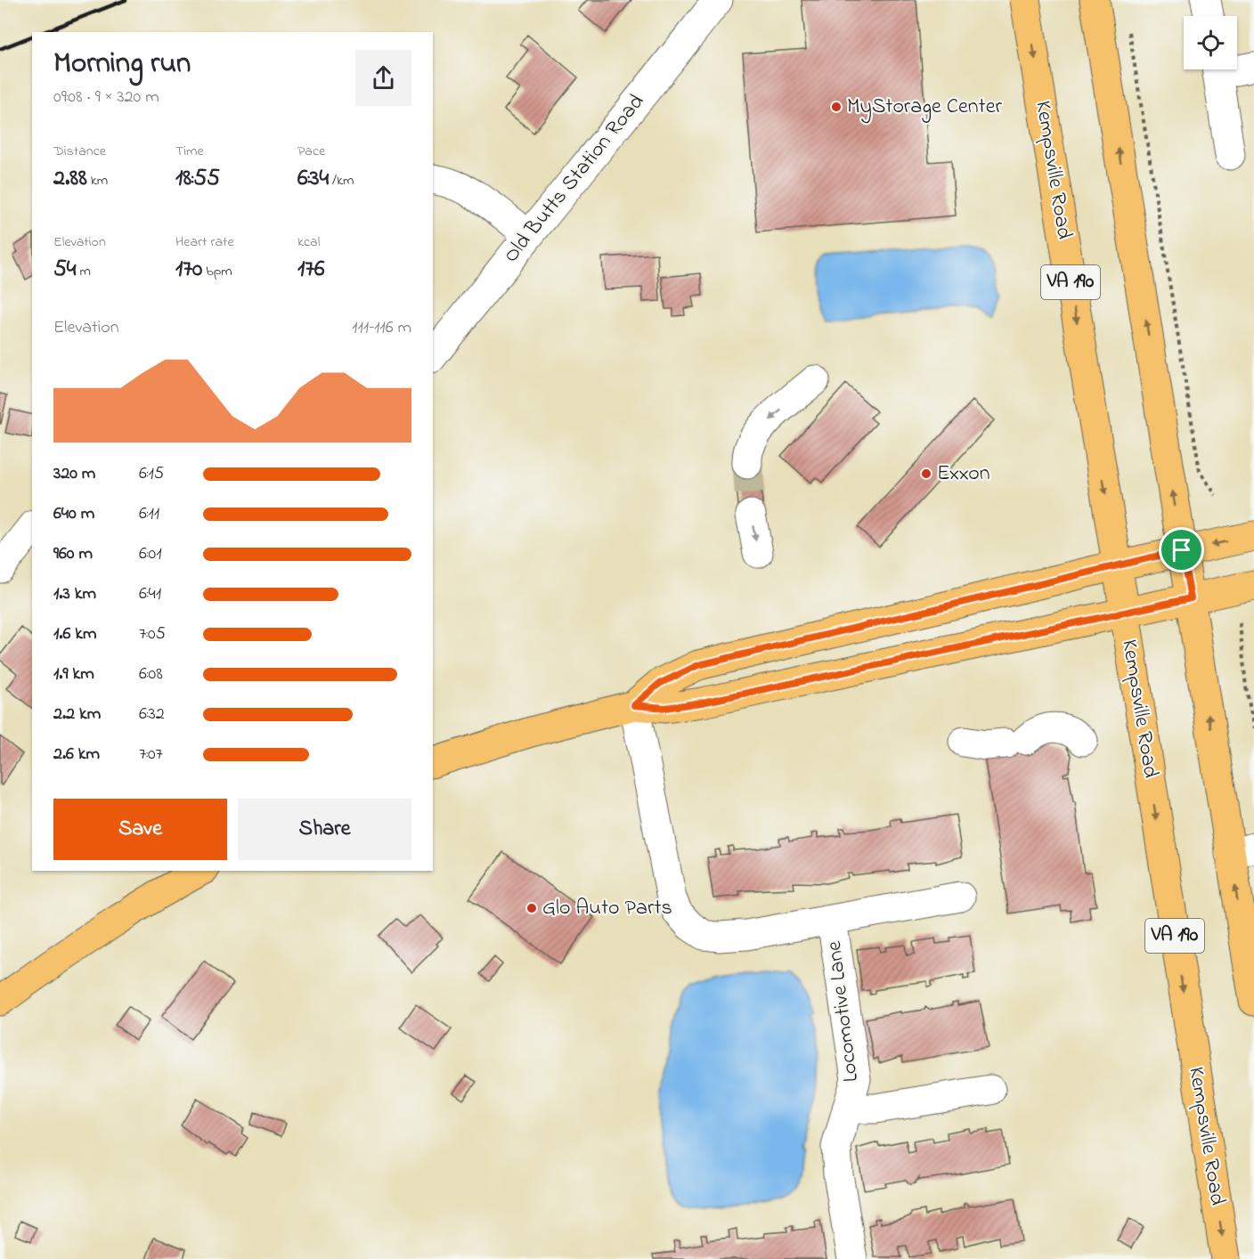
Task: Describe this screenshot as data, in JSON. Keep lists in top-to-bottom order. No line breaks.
{"streets":{"main road":["Kempsville Road","VA 190"],"street":["Old Butts Station Road","Locomotive Lane"]},"places":["MyStorage Center","Exxon","Glo Auto Parts"],"page":{"heading":["Morning run","09:08 · 9 × 320 m"],"stats":[["Distance","2.88 km"],["Time","18:55"],["Pace","6:34 /km"],["Elevation","54 m"],["Heart rate","170 bpm"],["kcal","176"]],"chart":["Elevation","111–116 m"],"list":[{"name":"320 m","note":"6:15"},{"name":"640 m","note":"6:11"},{"name":"960 m","note":"6:01"},{"name":"1.3 km","note":"6:41"},{"name":"1.6 km","note":"7:05"},{"name":"1.9 km","note":"6:08"},{"name":"2.2 km","note":"6:32"},{"name":"2.6 km","note":"7:07"}],"buttons":["Save","Share"]}}
